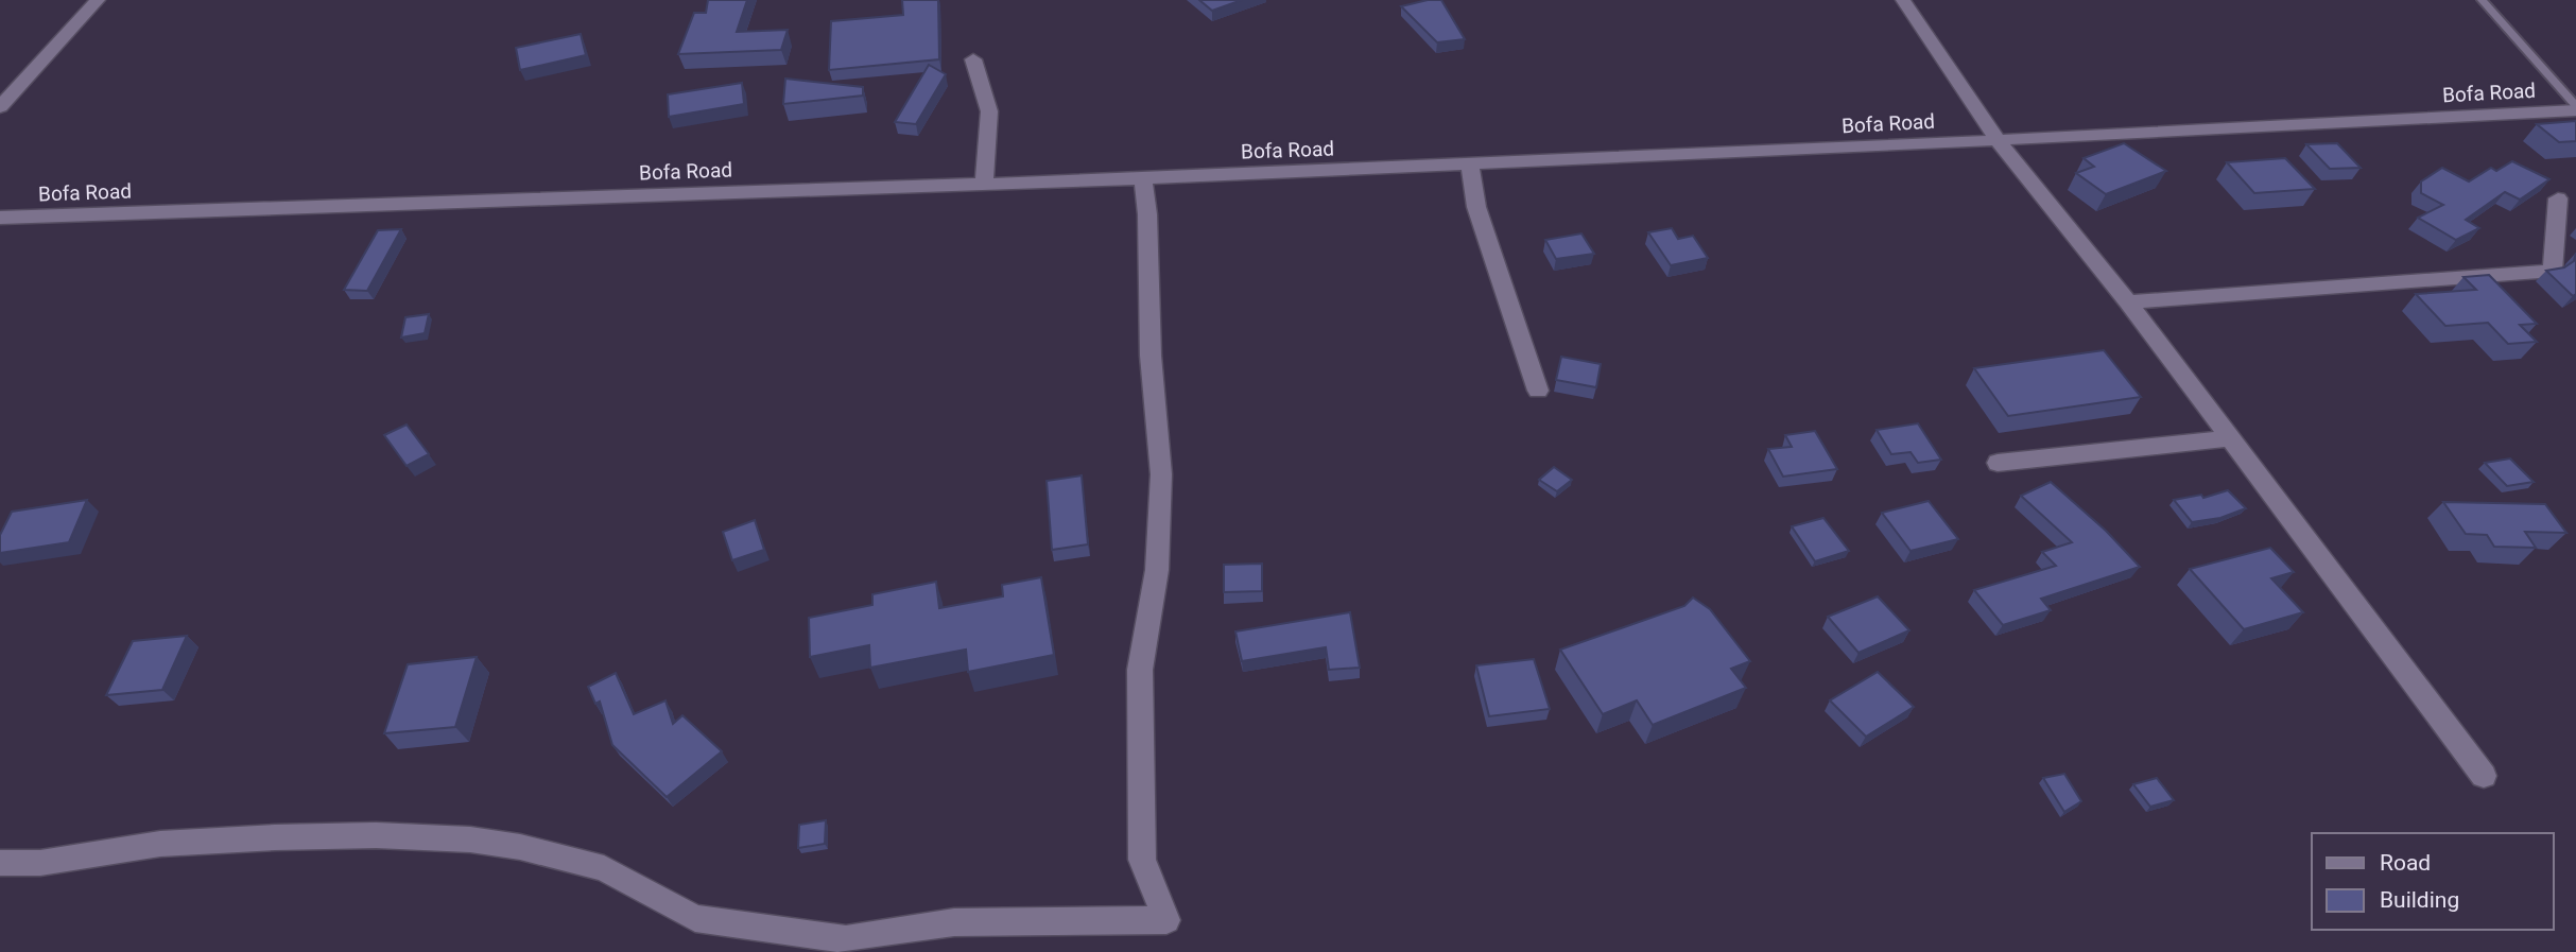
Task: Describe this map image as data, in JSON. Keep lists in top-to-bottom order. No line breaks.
{"streets":{"street":["Bofa Road"]},"legend":["Road","Building"]}
